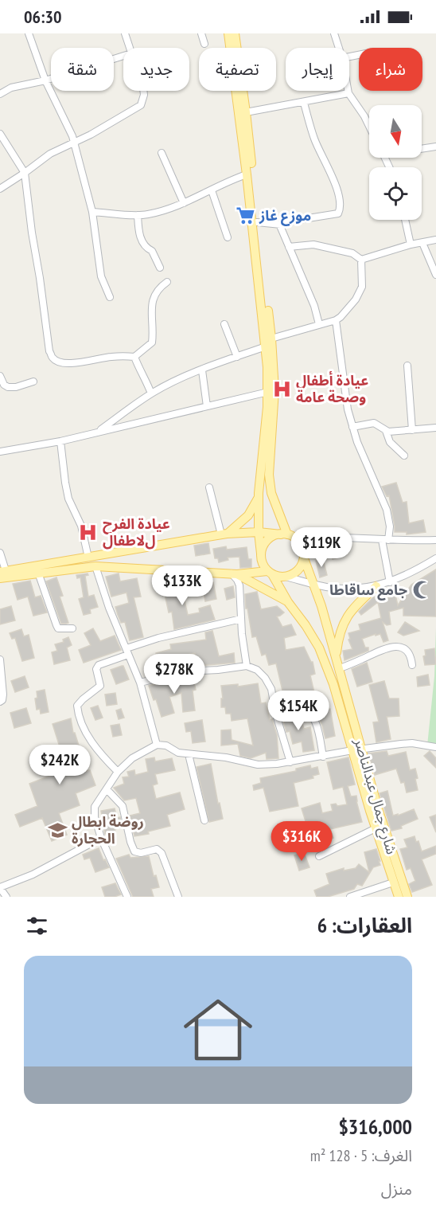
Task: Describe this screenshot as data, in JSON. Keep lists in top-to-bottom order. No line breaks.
{"streets":{"main road":["شارع جمال عبدالناصر"]},"places":{"supermarket":["موزع غاز"],"hospital":["عيادة أطفال وصحة عامة","عيادة الفرح لﻻطفال"],"mosque":["جامع ساقاطا"],"school or university":["روضة ابطال الحجارة"]},"north":"bottom","page":{"status":"06:30","chip":["شراء","إيجار","تصفية","جديد","شقة"],"price":["$119K","$133K","$278K","$154K","$242K","$316K"],"heading":"العقارات: 6","list":[{"name":"$316,000","note":"الغرف: 5 · 128 m² · منزل"}]}}
